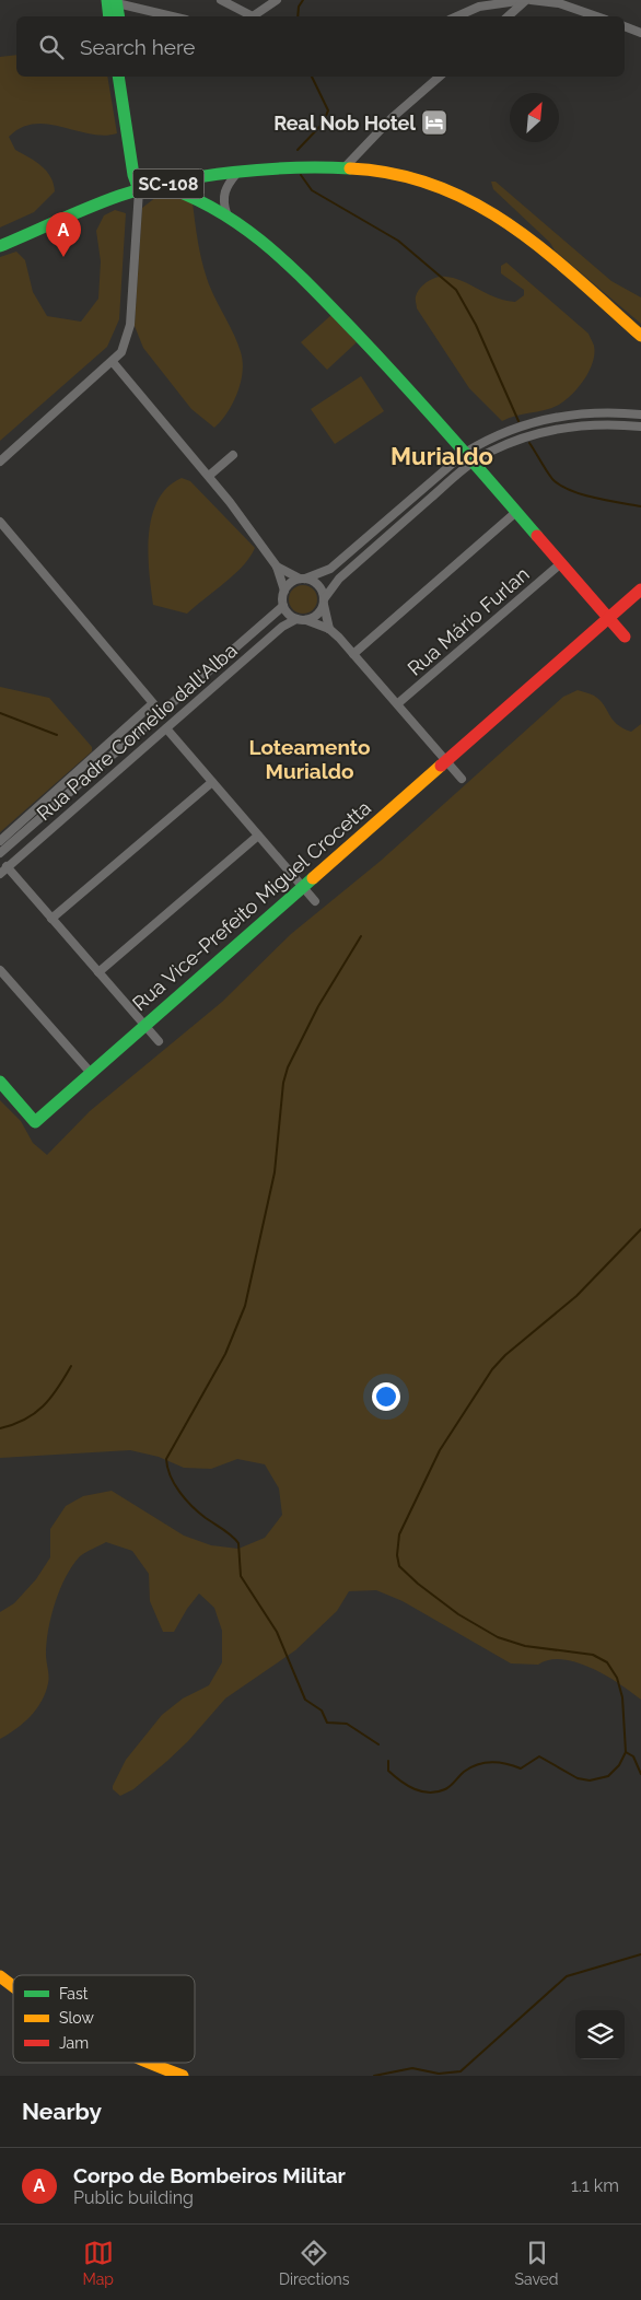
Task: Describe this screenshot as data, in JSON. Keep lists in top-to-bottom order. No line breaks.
{"streets":{"street":["SC-108","Rua Mário Furlan","Rua Padre Cornélio dall'Alba","Rua Vice-Prefeito Miguel Crocetta"]},"districts":["Murialdo","Loteamento Murialdo"],"places":{"hotel":["Real Nob Hotel"]},"legend":["Fast","Slow","Jam"],"north":"top right","page":{"search":"Search here","pins":"A","heading":"Nearby","list":[{"mark":"A","name":"Corpo de Bombeiros Militar","note":"Public building","value":"1.1 km"}],"nav":["Map","Directions","Saved"]}}
